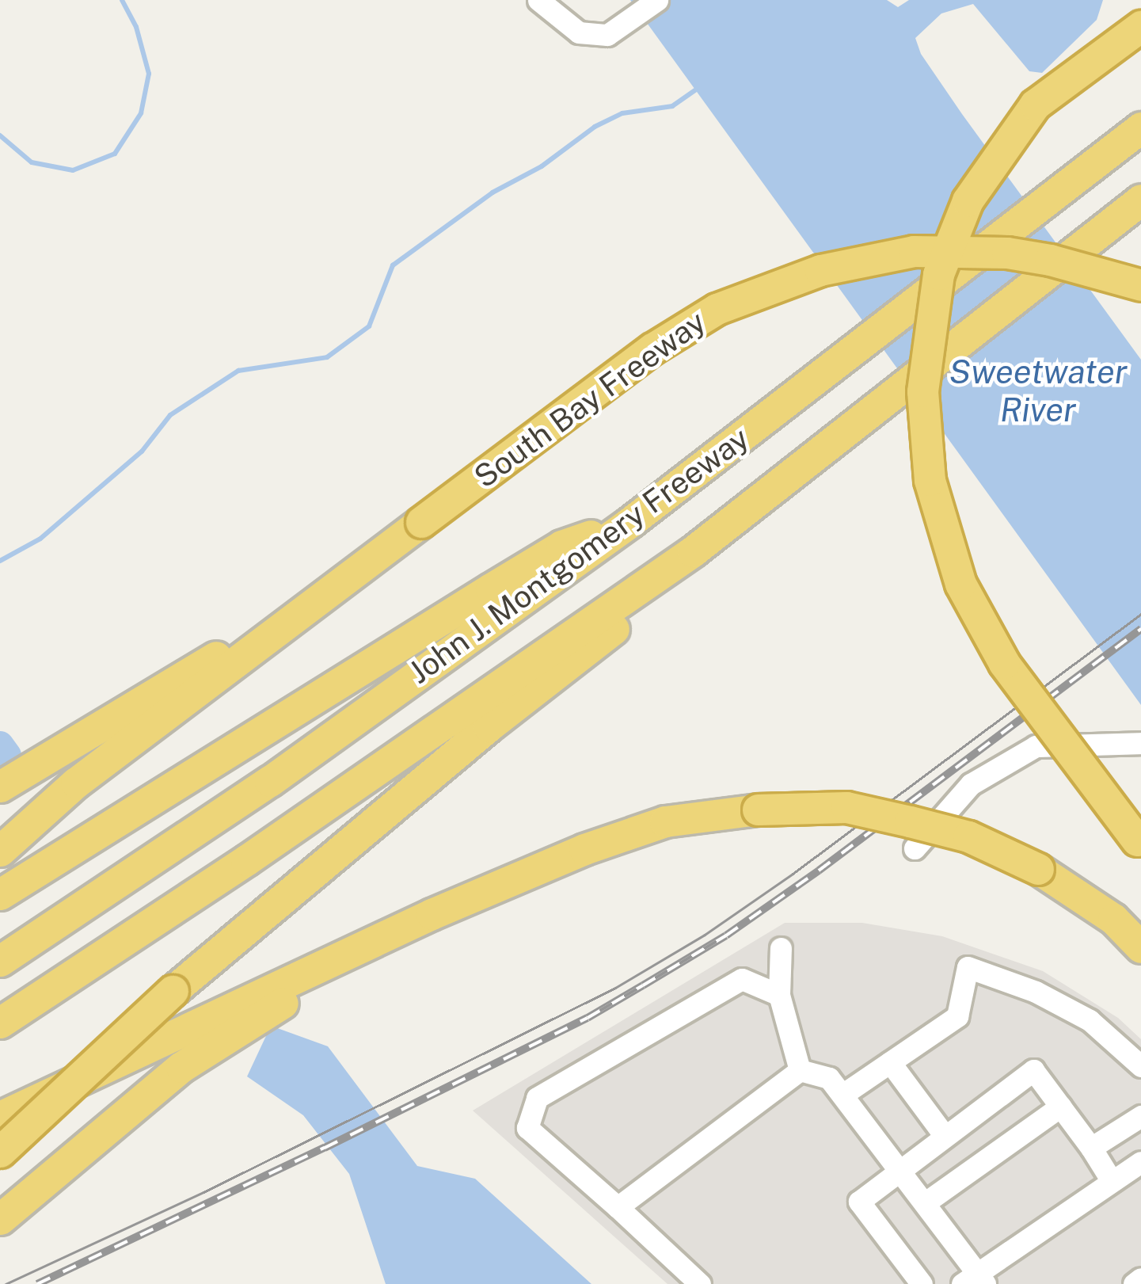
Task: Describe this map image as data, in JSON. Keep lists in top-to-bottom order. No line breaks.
{"streets":{"highway":["South Bay Freeway","John J. Montgomery Freeway"]},"water":["Sweetwater River"]}
